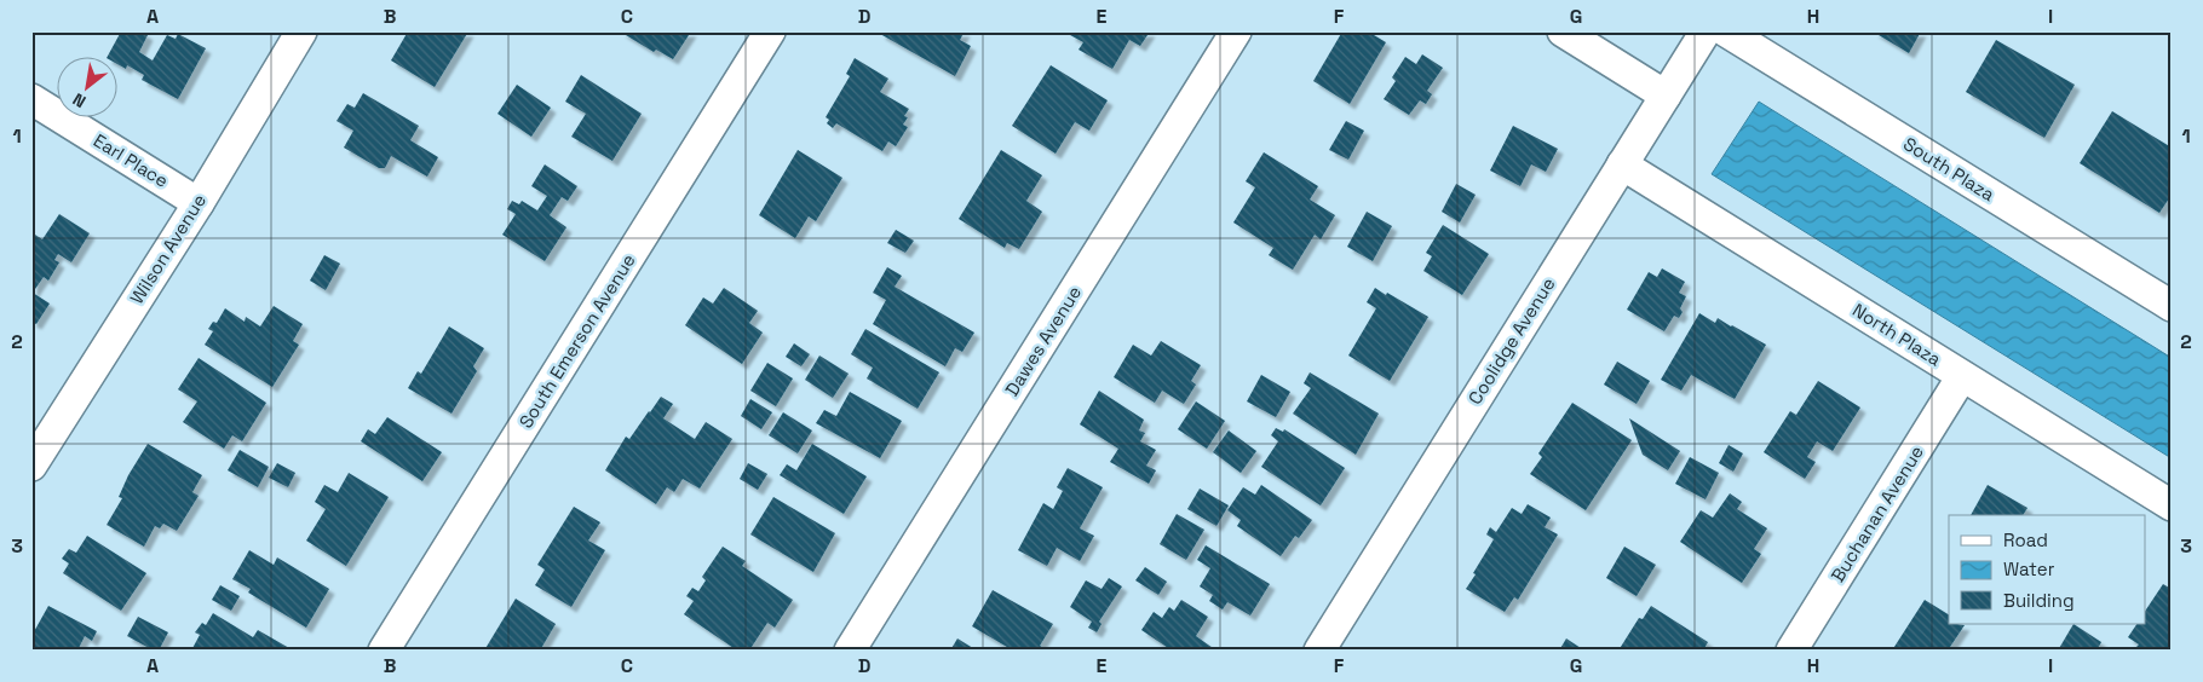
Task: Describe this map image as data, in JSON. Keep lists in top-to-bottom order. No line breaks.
{"streets":{"street":["Earl Place","South Plaza","Wilson Avenue","North Plaza","South Emerson Avenue","Dawes Avenue","Coolidge Avenue","Buchanan Avenue"]},"crossings":[["Earl Place","Wilson Avenue"],["North Plaza","Coolidge Avenue"],["North Plaza","Buchanan Avenue"]],"legend":["Road","Water","Building"],"north":"bottom left","grid":{"columns":["A","B","C","D","E","F","G","H","I"],"rows":["1","2","3"]}}
